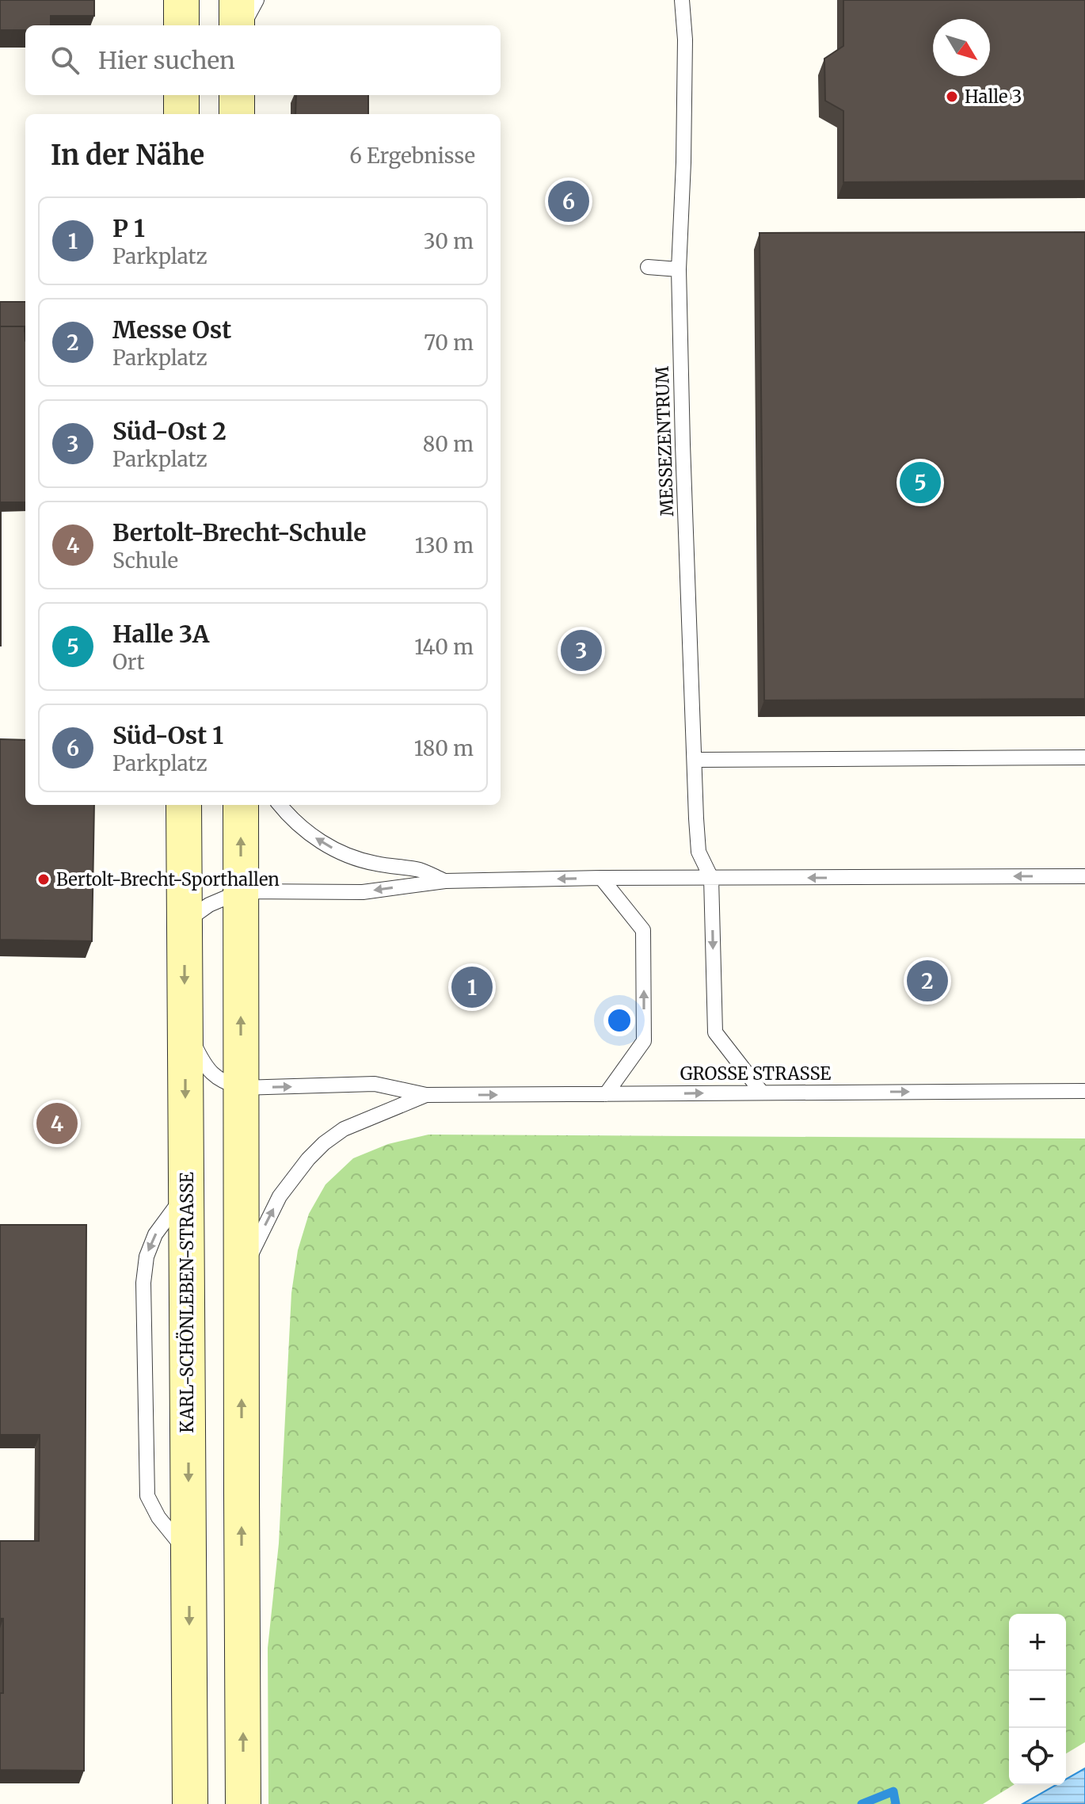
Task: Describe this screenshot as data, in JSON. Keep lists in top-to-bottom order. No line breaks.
{"streets":{"main road":["KARL-SCHÖNLEBEN-STRASSE"],"lane":["MESSEZENTRUM","GROSSE STRASSE"]},"crossings":[["GROSSE STRASSE","KARL-SCHÖNLEBEN-STRASSE"]],"one_way":["GROSSE STRASSE"],"places":["Halle 3","Bertolt-Brecht-Sporthallen"],"north":"bottom right","page":{"search":"Hier suchen","heading":["In der Nähe","6 Ergebnisse"],"pins":["6","5","3","2","1","4"],"list":[{"mark":"1","name":"P 1","note":"Parkplatz","value":"30 m"},{"mark":"2","name":"Messe Ost","note":"Parkplatz","value":"70 m"},{"mark":"3","name":"Süd-Ost 2","note":"Parkplatz","value":"80 m"},{"mark":"4","name":"Bertolt-Brecht-Schule","note":"Schule","value":"130 m"},{"mark":"5","name":"Halle 3A","note":"Ort","value":"140 m"},{"mark":"6","name":"Süd-Ost 1","note":"Parkplatz","value":"180 m"}],"map_buttons":["+","−"]}}
